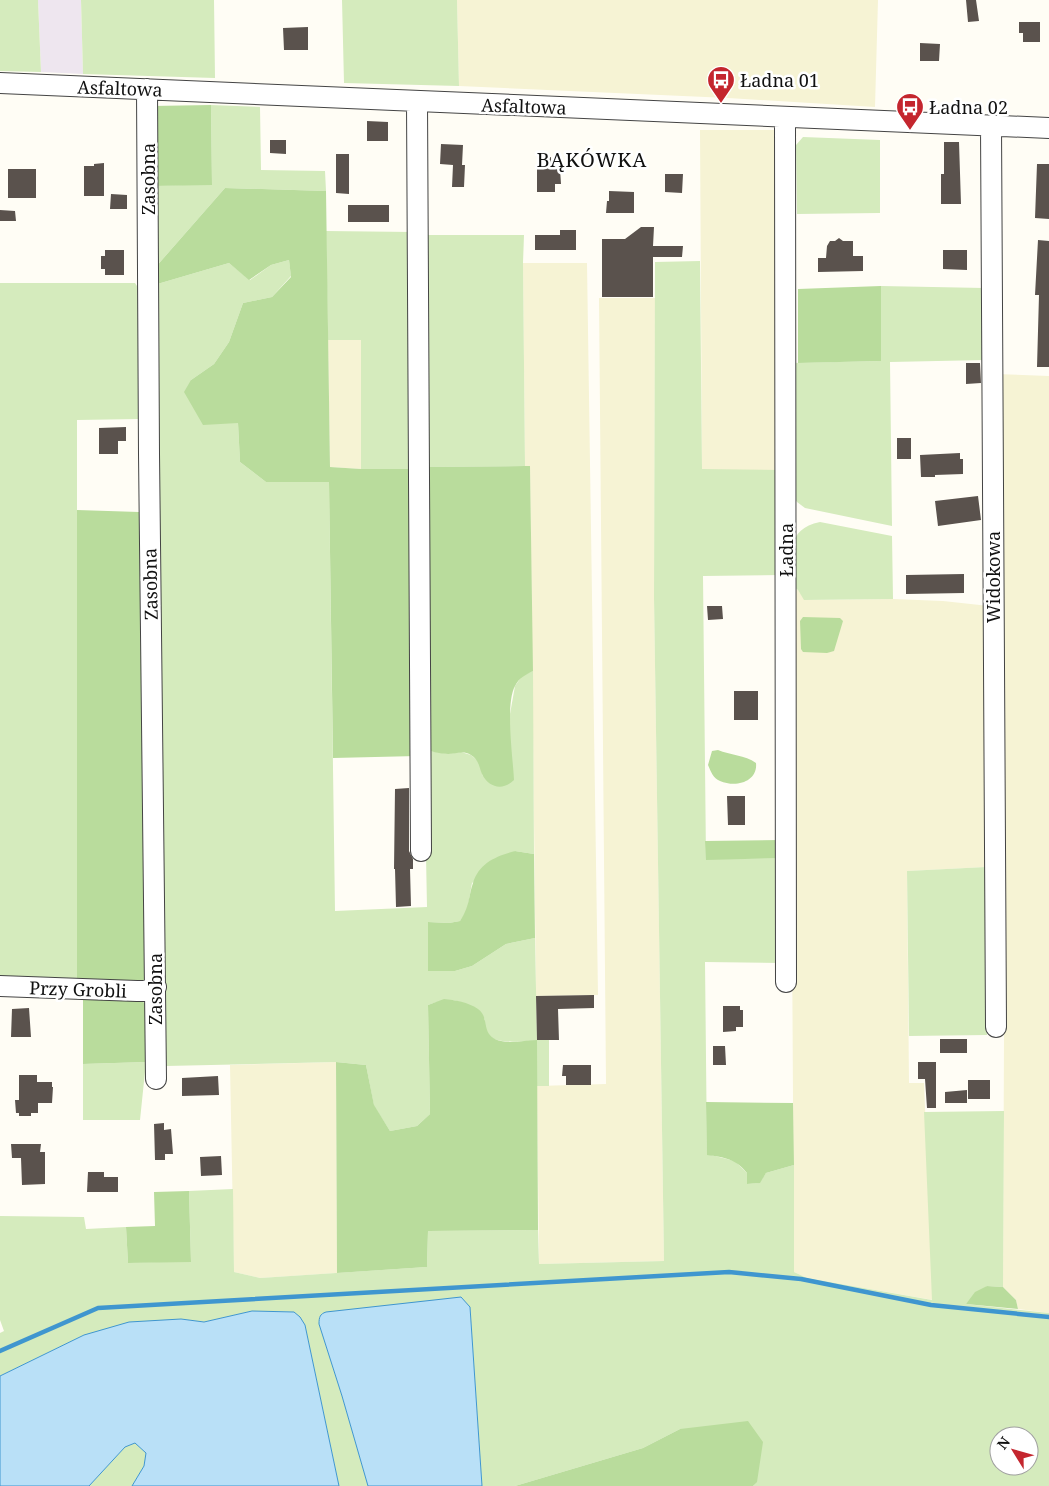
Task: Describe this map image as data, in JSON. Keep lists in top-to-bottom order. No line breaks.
{"streets":{"street":["Asfaltowa","Zasobna","Ładna","Widokowa","Przy Grobli"]},"crossings":[["Asfaltowa","Zasobna"],["Asfaltowa","Ładna"],["Asfaltowa","Widokowa"],["Zasobna","Przy Grobli"]],"districts":["BĄKÓWKA"],"places":{"bus stop":["Ładna 01","Ładna 02"]},"north":"top left"}
